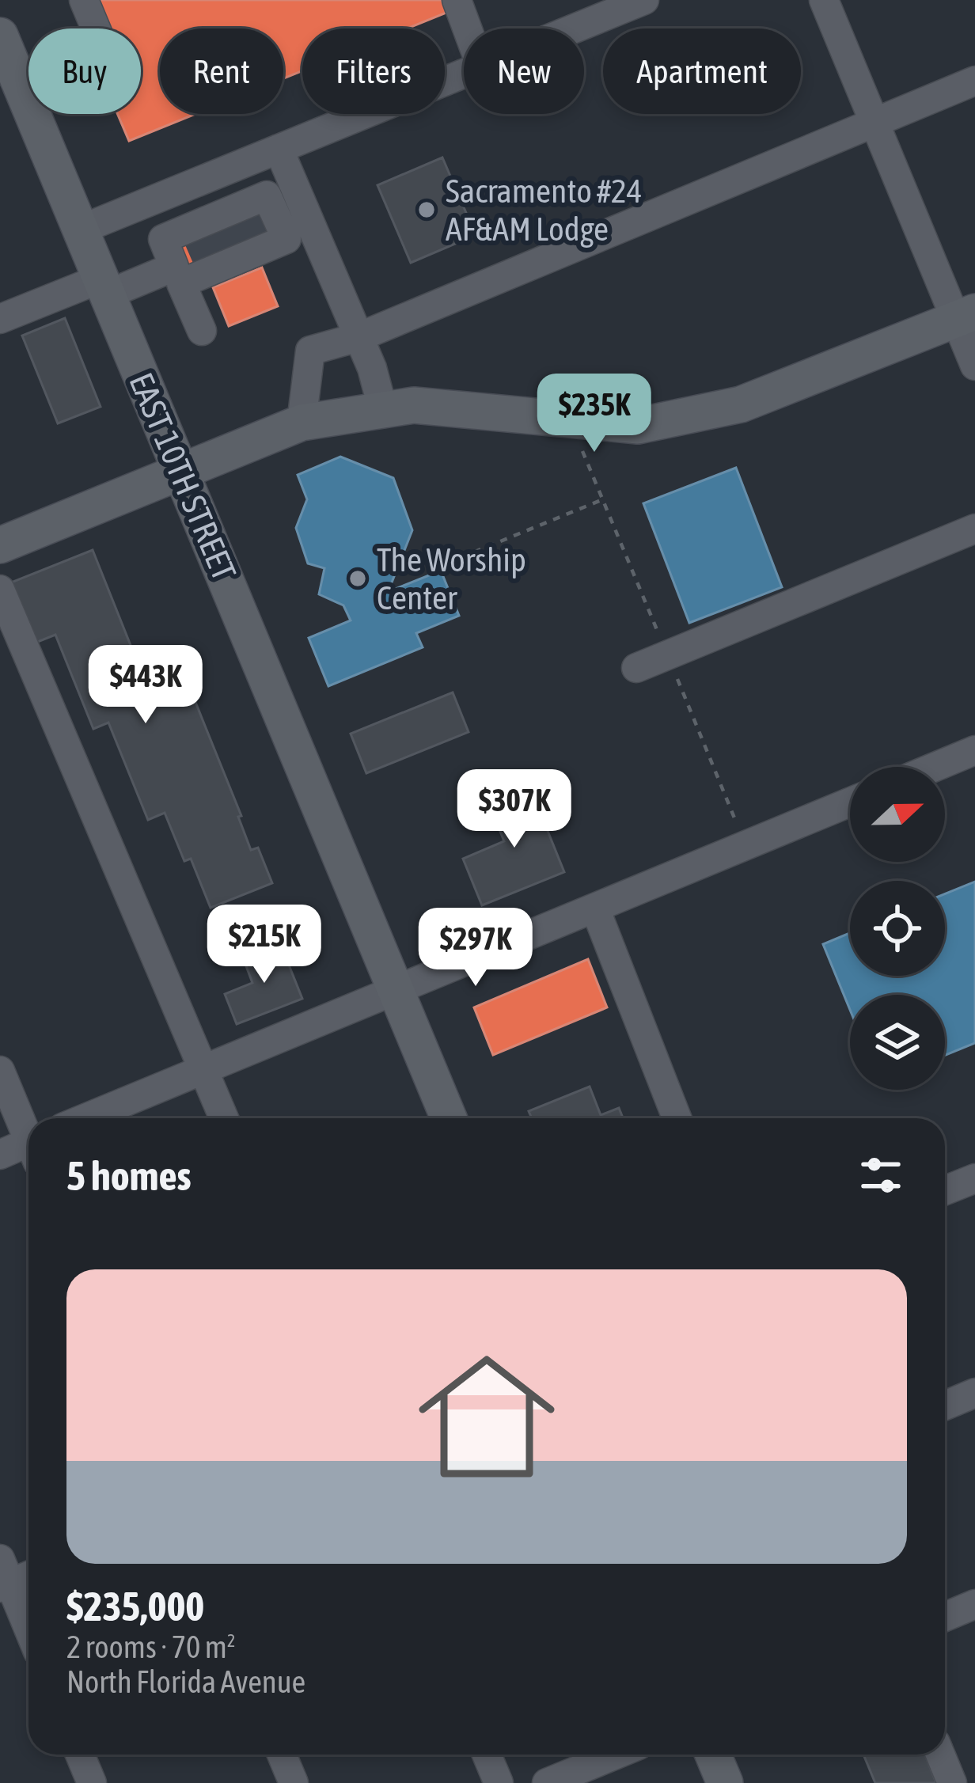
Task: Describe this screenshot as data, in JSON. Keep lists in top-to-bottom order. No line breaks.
{"streets":{"main road":["EAST 10TH STREET"]},"places":["Sacramento #24 AF&AM Lodge","The Worship Center"],"north":"right","page":{"chip":["Buy","Rent","Filters","New","Apartment"],"price":["$235K","$443K","$307K","$215K","$297K"],"heading":"5 homes","list":[{"name":"$235,000","note":"2 rooms · 70 m² · North Florida Avenue"}]}}
